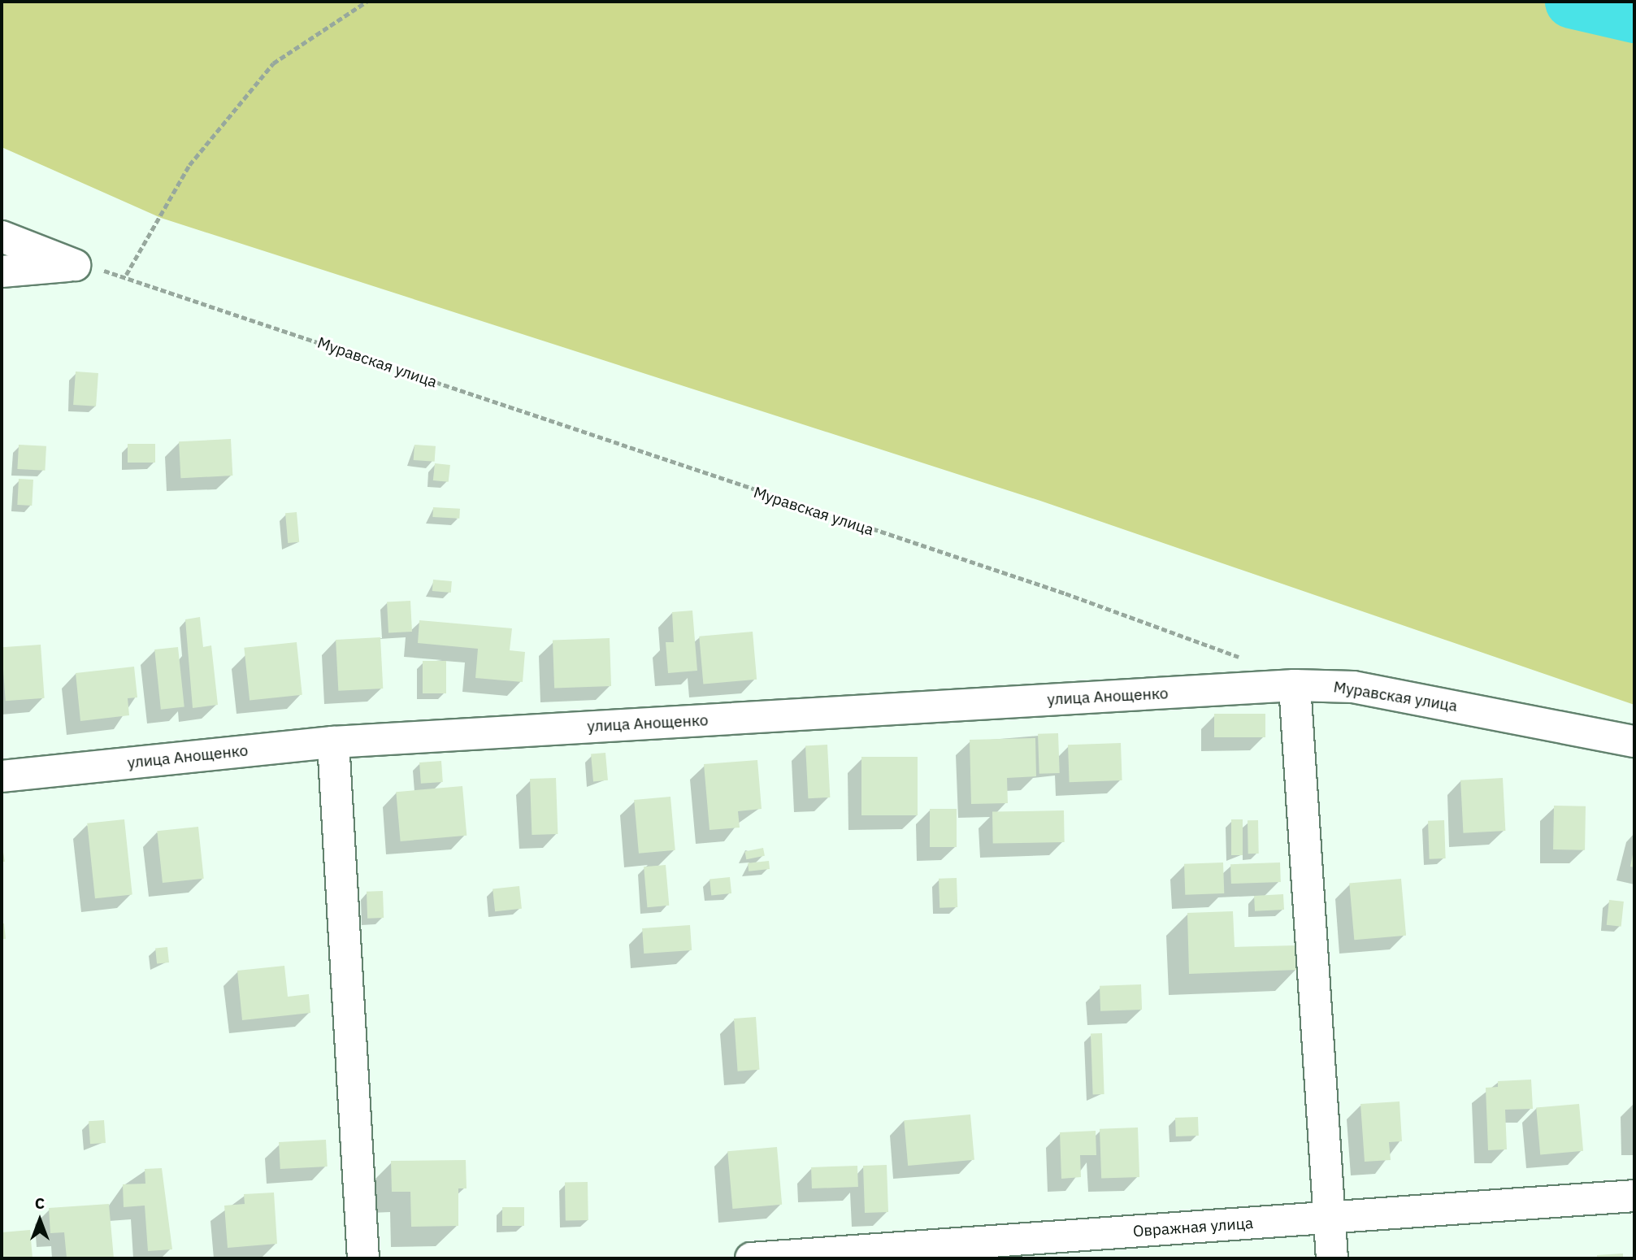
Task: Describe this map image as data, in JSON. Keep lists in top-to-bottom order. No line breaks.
{"streets":{"street":["Муравская улица","улица Анощенко","Овражная улица"]},"crossings":[["Муравская улица","улица Анощенко"]],"north":"top"}
